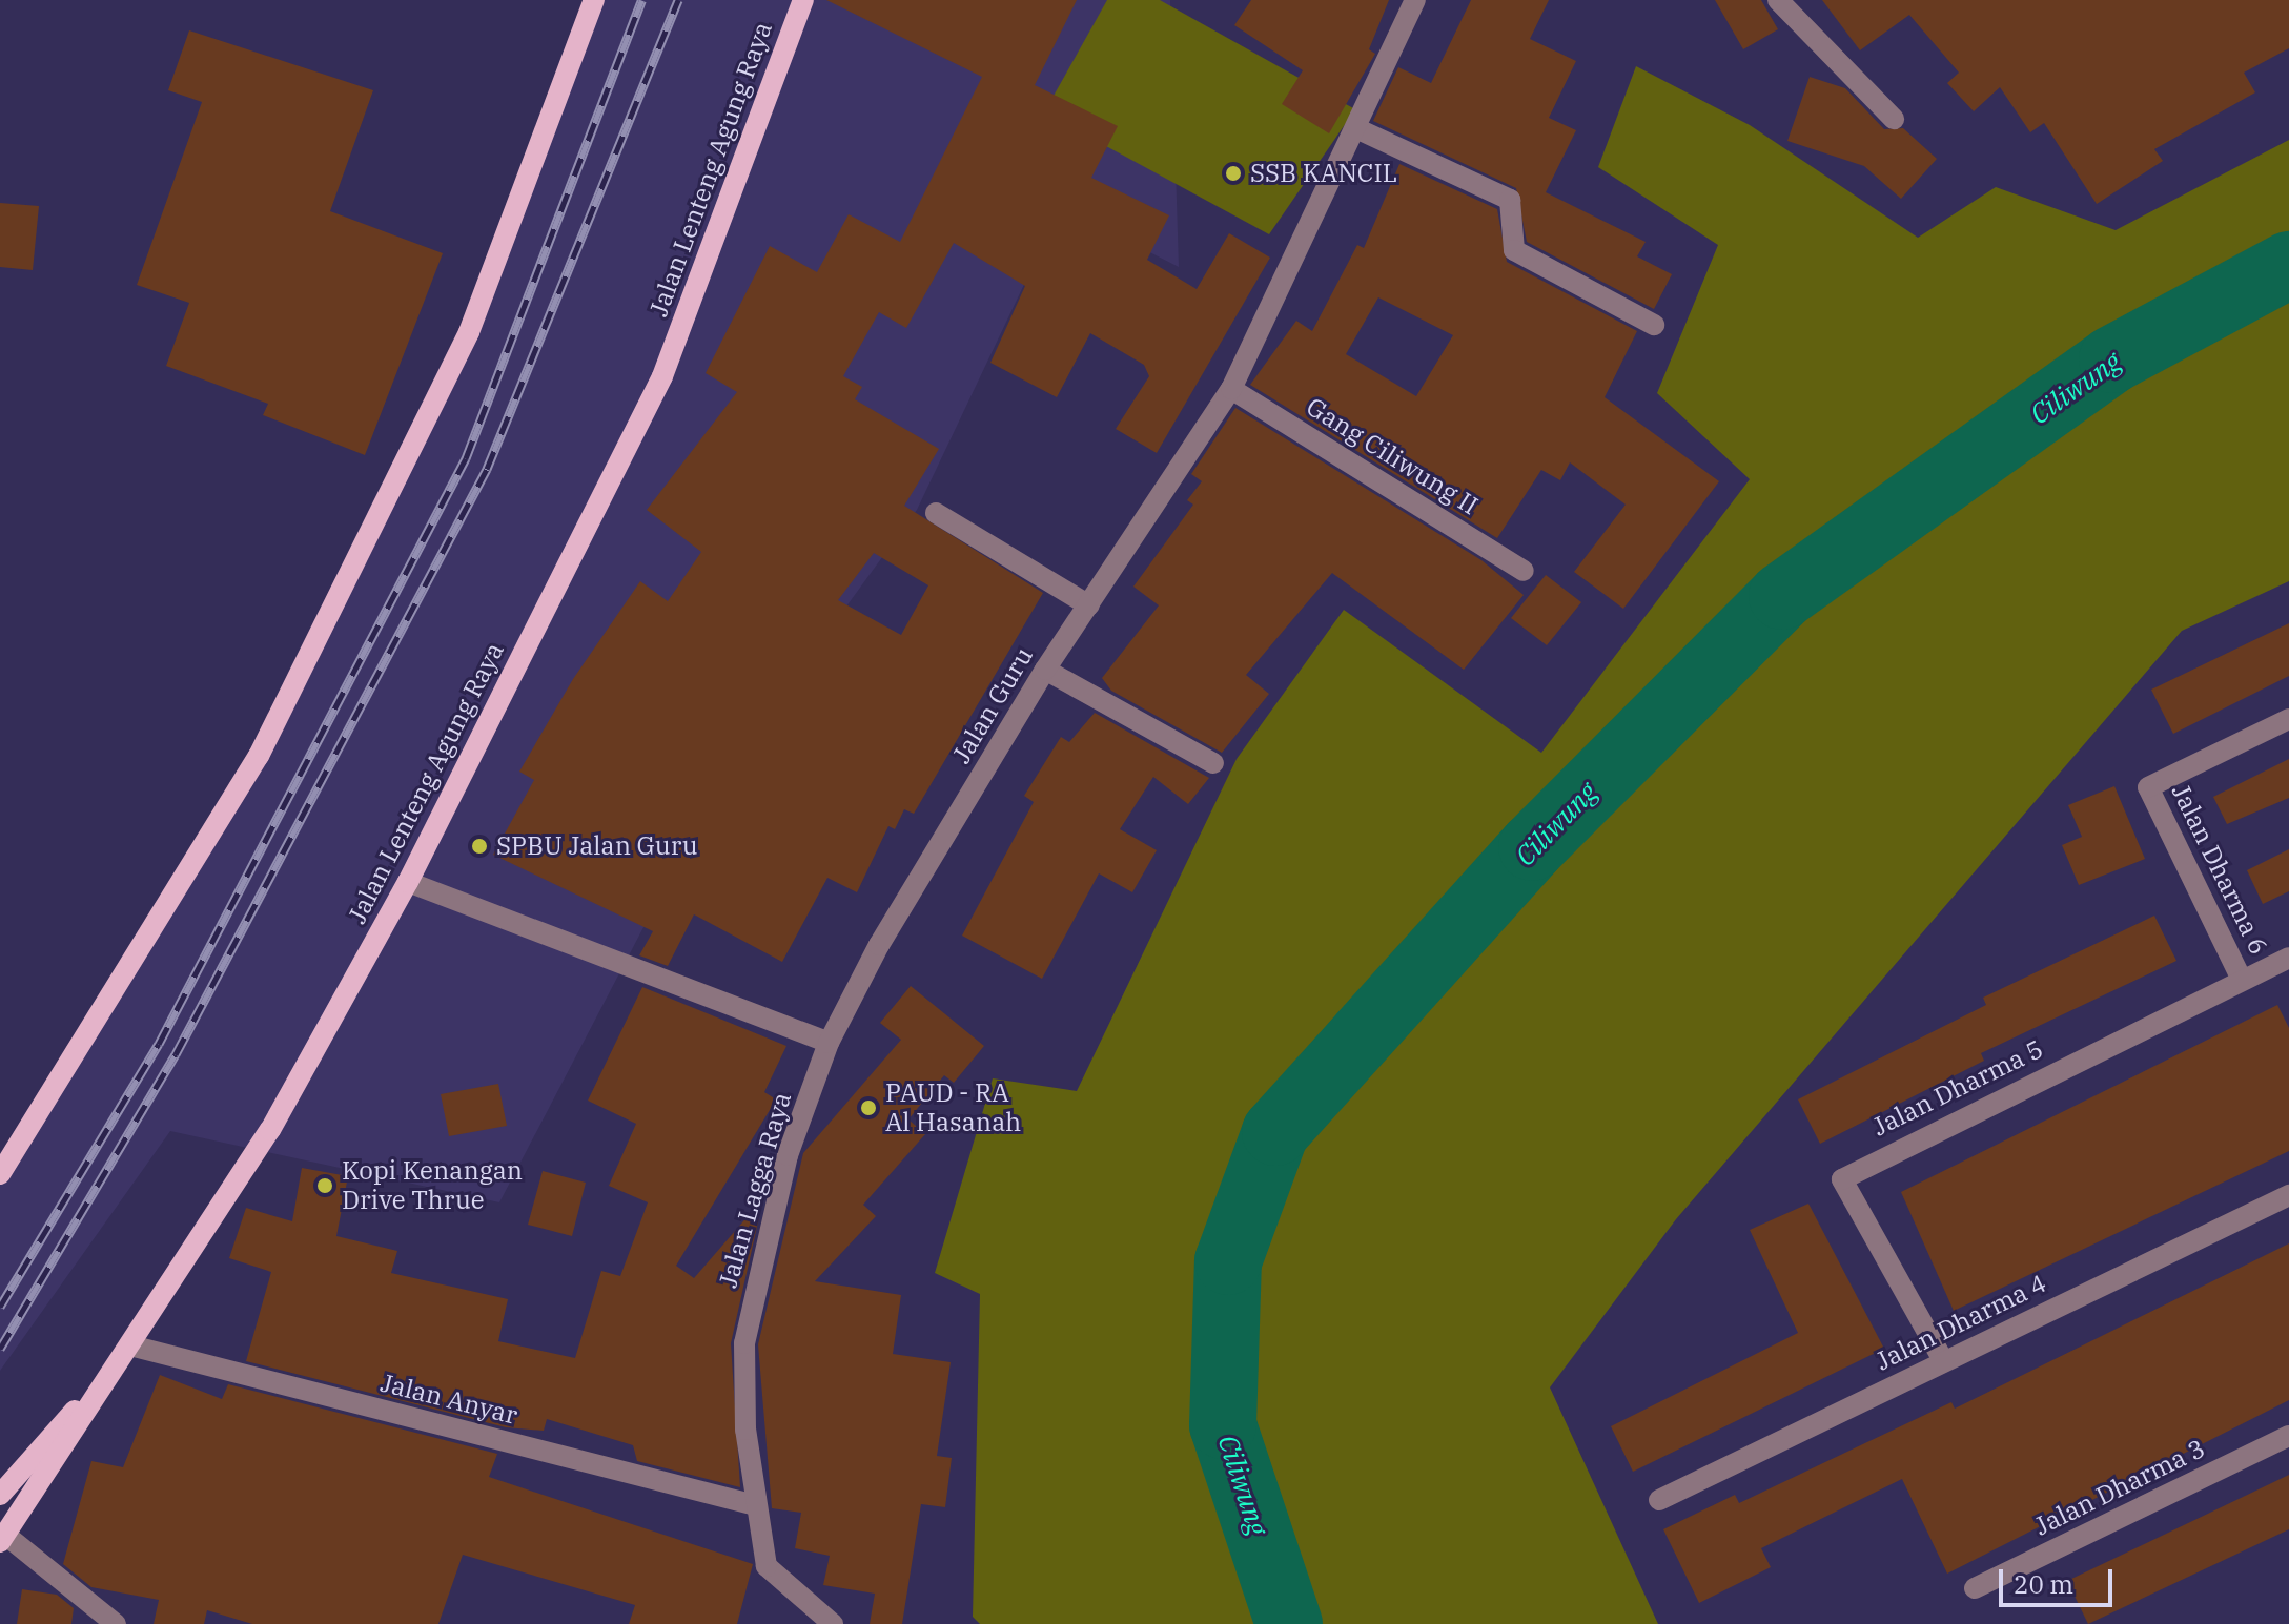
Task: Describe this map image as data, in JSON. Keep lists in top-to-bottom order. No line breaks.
{"streets":{"main road":["Jalan Lenteng Agung Raya"],"street":["Gang Ciliwung II","Jalan Guru","Jalan Dharma 6","Jalan Dharma 5","Jalan Lagga Raya","Jalan Dharma 4","Jalan Anyar","Jalan Dharma 3"]},"crossings":[["Jalan Lenteng Agung Raya","Jalan Anyar"],["Gang Ciliwung II","Jalan Guru"],["Jalan Guru","Jalan Lagga Raya"],["Jalan Dharma 6","Jalan Dharma 5"],["Jalan Dharma 5","Jalan Dharma 4"],["Jalan Lagga Raya","Jalan Anyar"]],"water":["Ciliwung"],"places":["SSB KANCIL","SPBU Jalan Guru","PAUD - RA Al Hasanah","Kopi Kenangan Drive Thrue"],"scale_bar":"20 m"}
